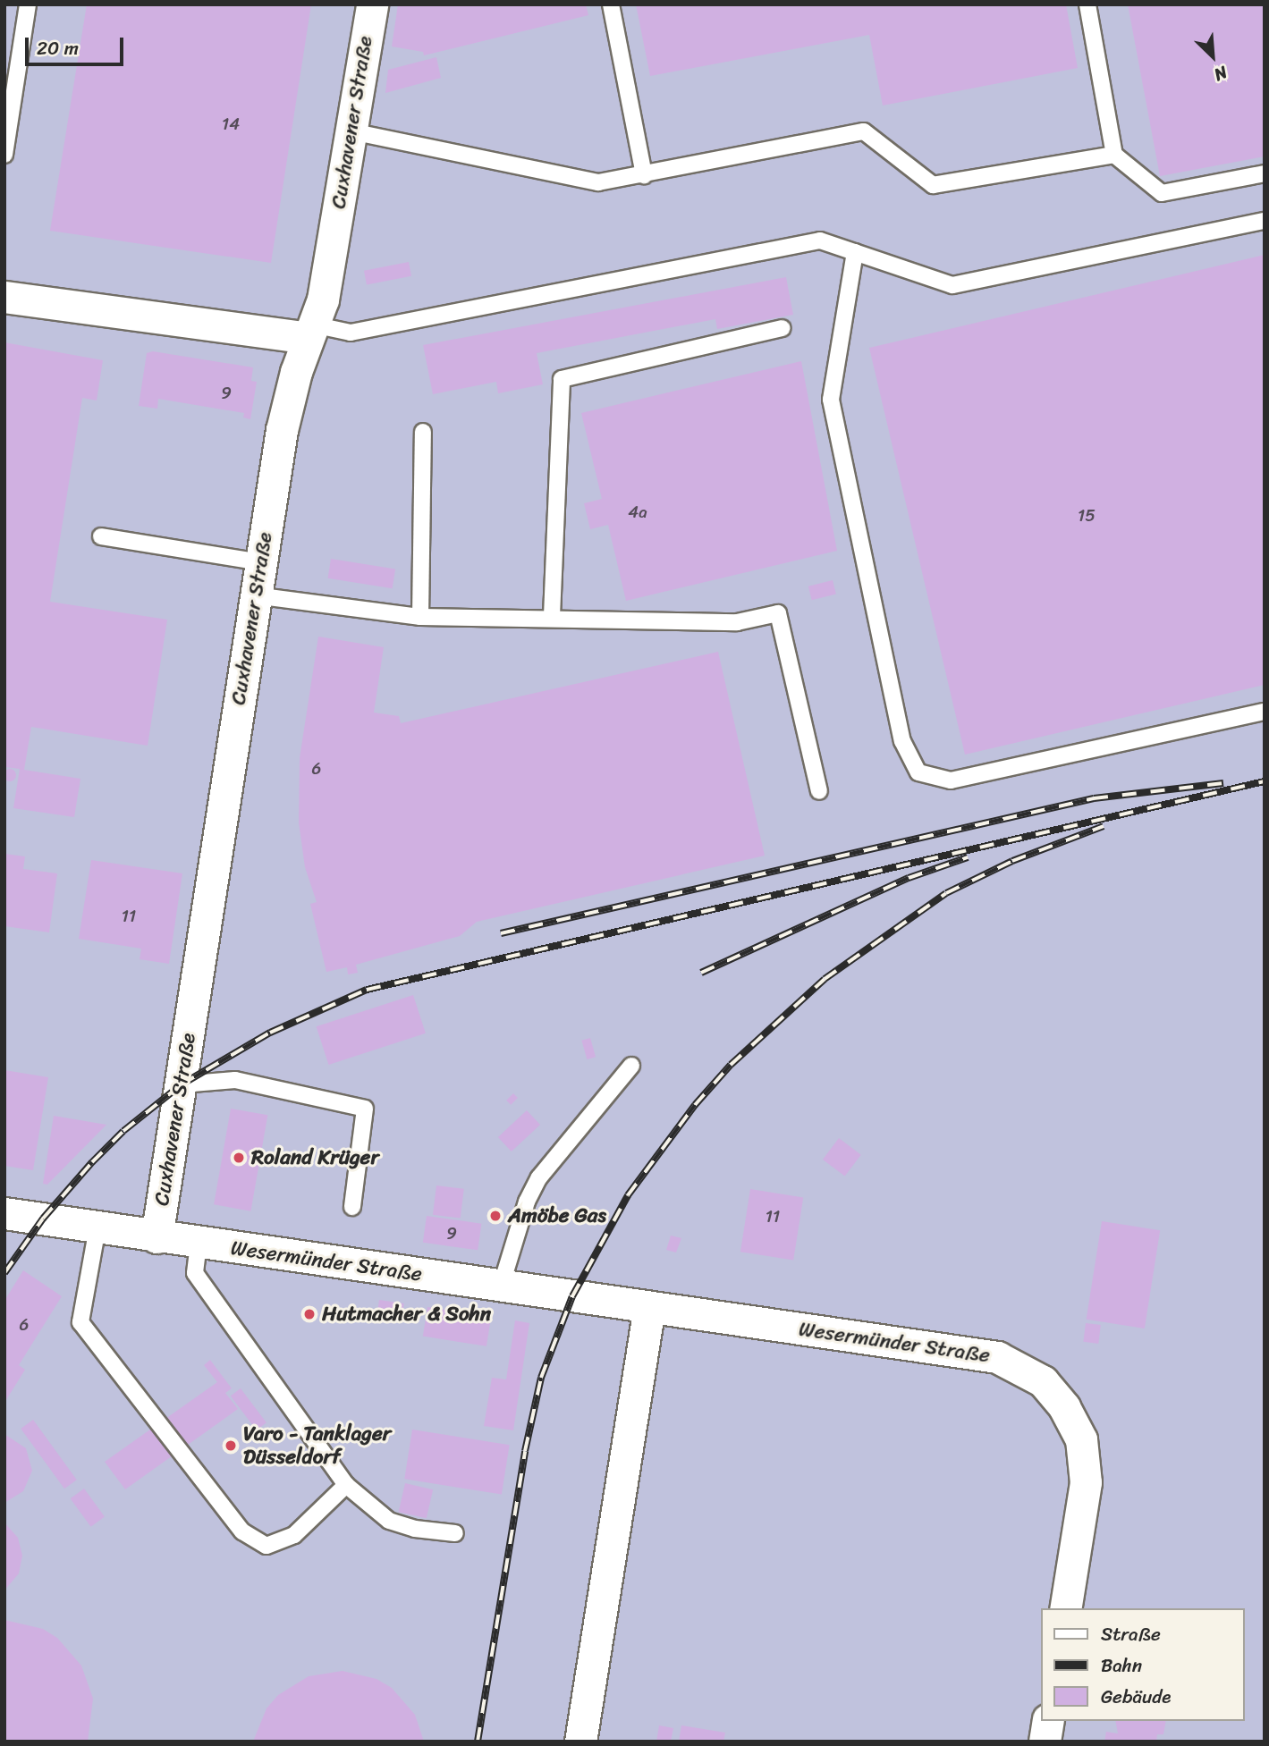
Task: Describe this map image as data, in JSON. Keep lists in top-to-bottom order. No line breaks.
{"streets":{"street":["Cuxhavener Straße","Wesermünder Straße"]},"crossings":[["Cuxhavener Straße","Wesermünder Straße"]],"places":["Roland Krüger","Amöbe Gas","Hutmacher & Sohn","Varo - Tanklager Düsseldorf"],"house_numbers":["14","9","4a","15","6","11","11","9","6"],"legend":["Straße","Bahn","Gebäude"],"scale_bar":"20 m","north":"bottom right"}
